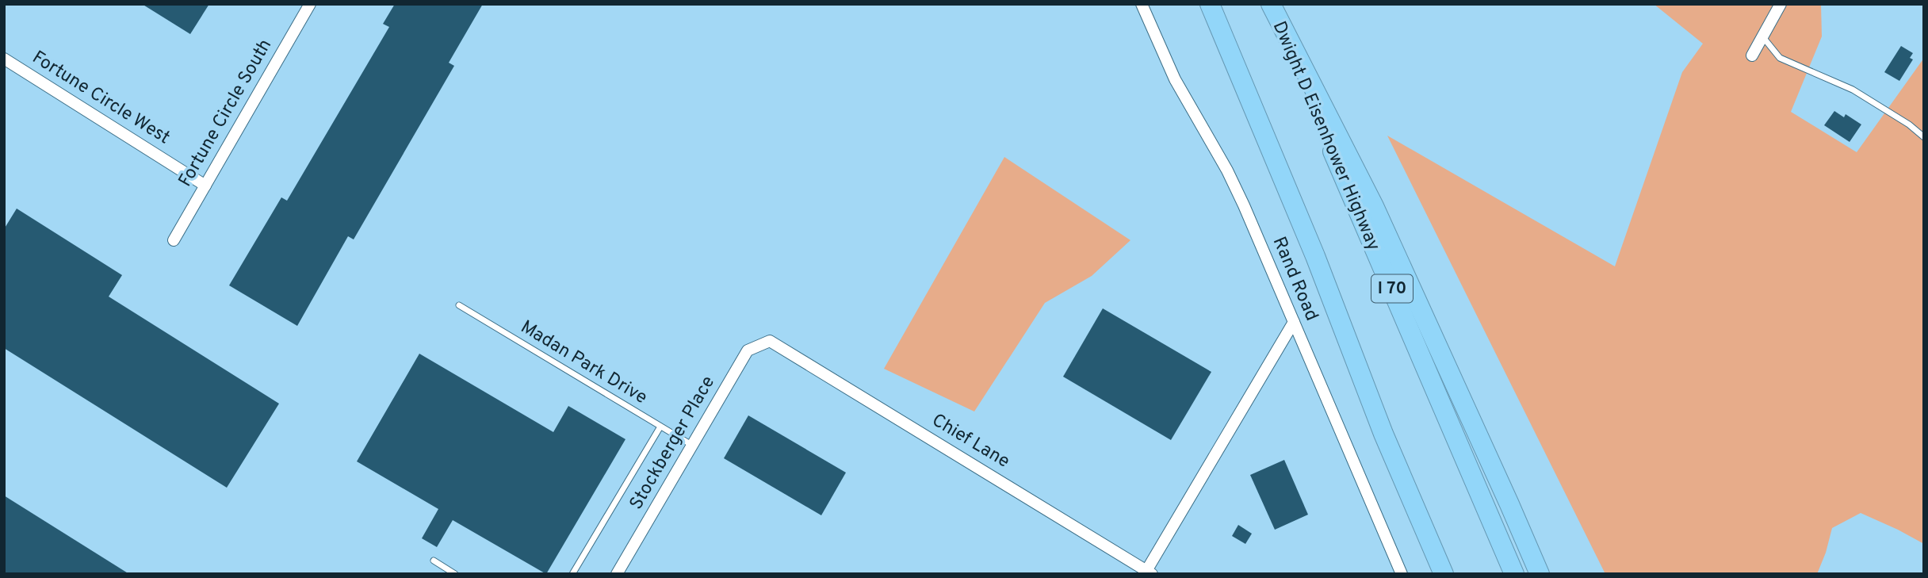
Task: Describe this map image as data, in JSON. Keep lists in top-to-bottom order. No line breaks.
{"streets":{"highway":["Dwight D Eisenhower Highway","I 70"],"street":["Fortune Circle West","Fortune Circle South","Rand Road","Chief Lane","Stockberger Place"],"lane":["Madan Park Drive"]},"crossings":[["Fortune Circle West","Fortune Circle South"],["Madan Park Drive","Stockberger Place"],["Chief Lane","Stockberger Place"]]}
